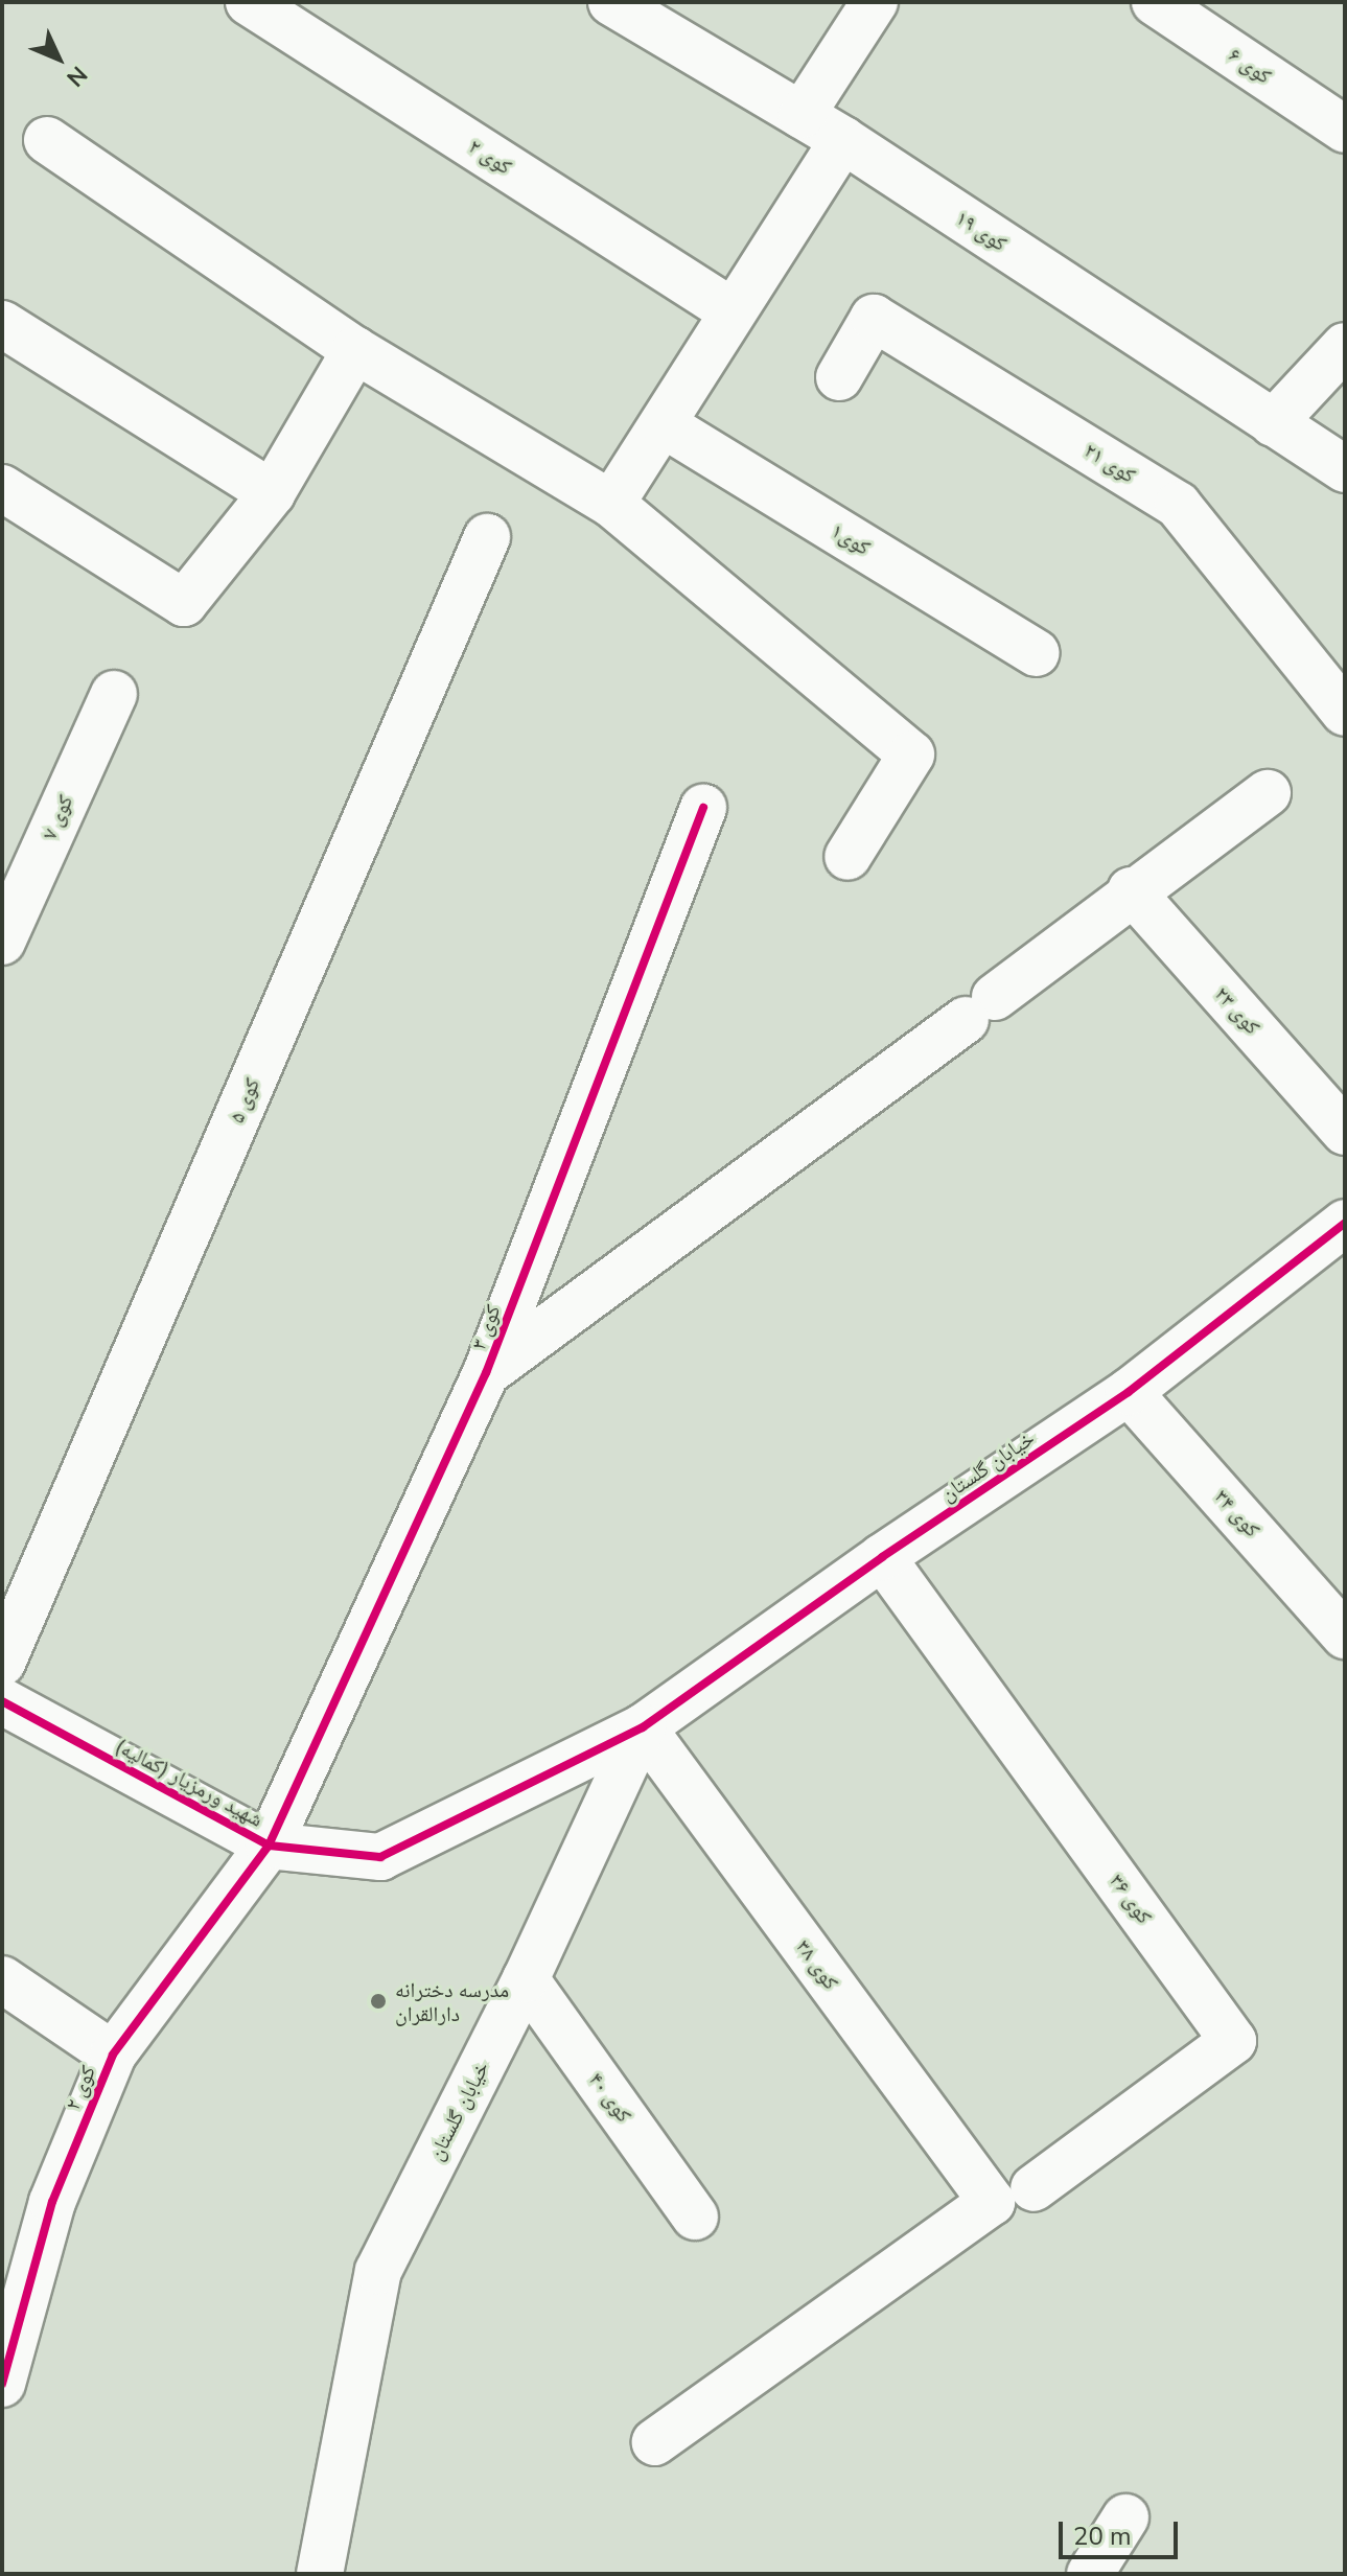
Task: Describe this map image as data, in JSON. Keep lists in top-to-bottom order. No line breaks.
{"streets":{"street":["کوی ۶","کوی ۲","کوی ۱۹","کوی ۲۱","کوی۱","کوی ۷","کوی ۲۳","کوی ۵","کوی ۳","خیابان گلستان","کوی ۳۴","شهید ورمزیار (کمالیه)","کوی ۳۶","کوی ۳۸","کوی ۴۰"]},"crossings":[["کوی ۲","کوی ۳"],["کوی ۲","شهید ورمزیار (کمالیه)"],["کوی ۳","شهید ورمزیار (کمالیه)"],["خیابان گلستان","کوی ۳۴"],["خیابان گلستان","شهید ورمزیار (کمالیه)"],["خیابان گلستان","کوی ۳۶"],["خیابان گلستان","کوی ۳۸"],["خیابان گلستان","کوی ۴۰"],["شهید ورمزیار (کمالیه)","کوی ۳۸"],["کوی ۳۶","کوی ۳۸"]],"places":["مدرسه دخترانه دارالقران"],"scale_bar":"20 m","north":"bottom right"}
